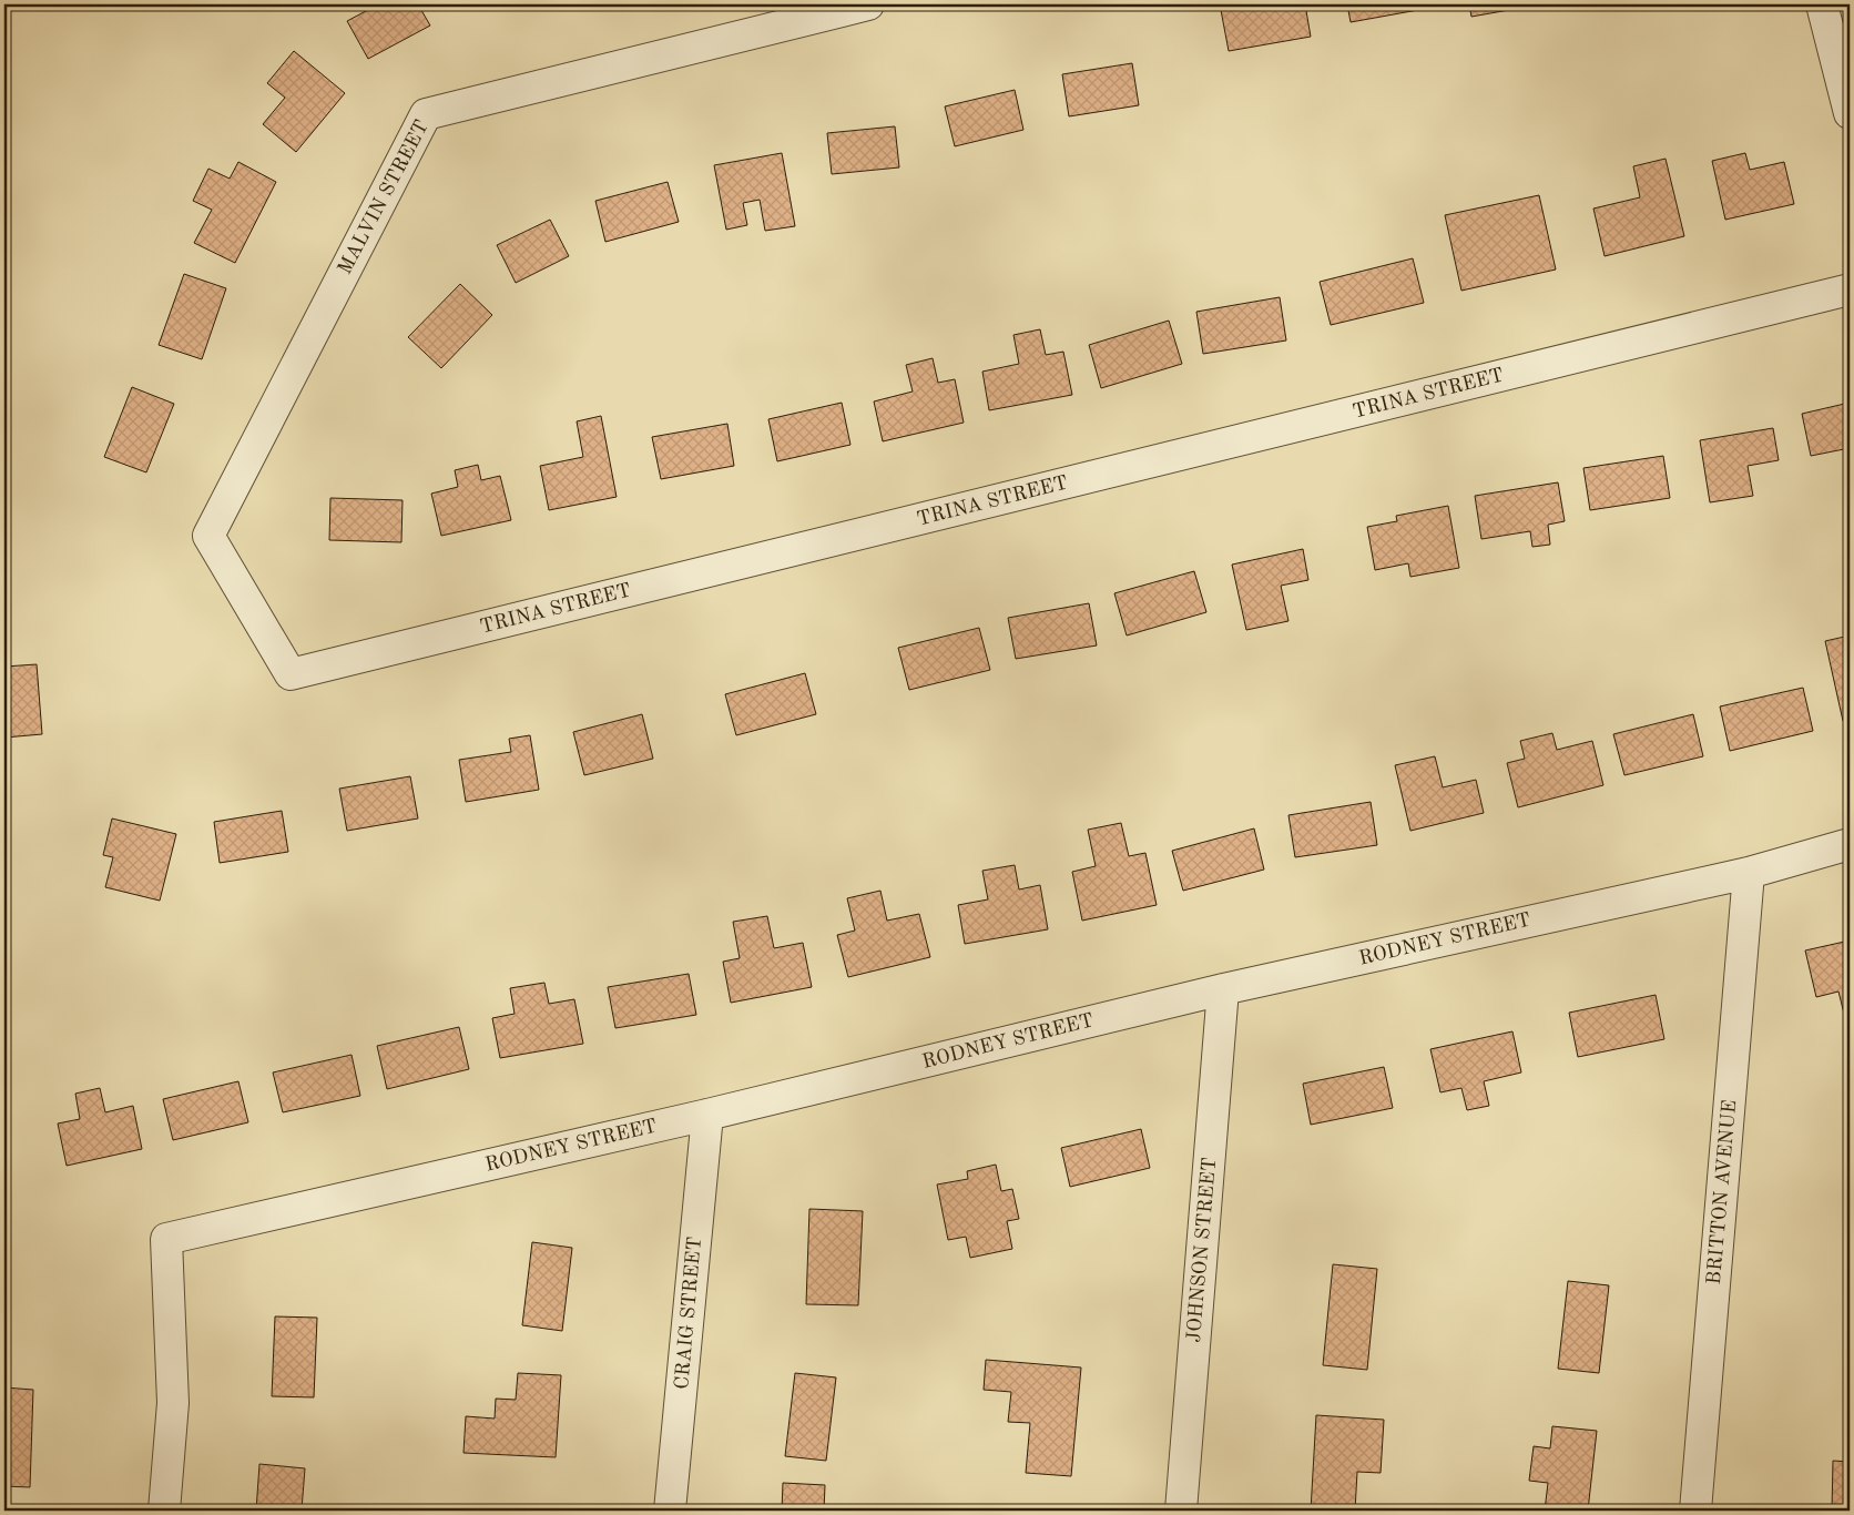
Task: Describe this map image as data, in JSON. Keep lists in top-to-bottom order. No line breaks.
{"streets":{"street":["MALVIN STREET","TRINA STREET","RODNEY STREET","BRITTON AVENUE","JOHNSON STREET","CRAIG STREET"]},"crossings":[["MALVIN STREET","TRINA STREET"],["RODNEY STREET","BRITTON AVENUE"],["RODNEY STREET","JOHNSON STREET"],["RODNEY STREET","CRAIG STREET"]]}
